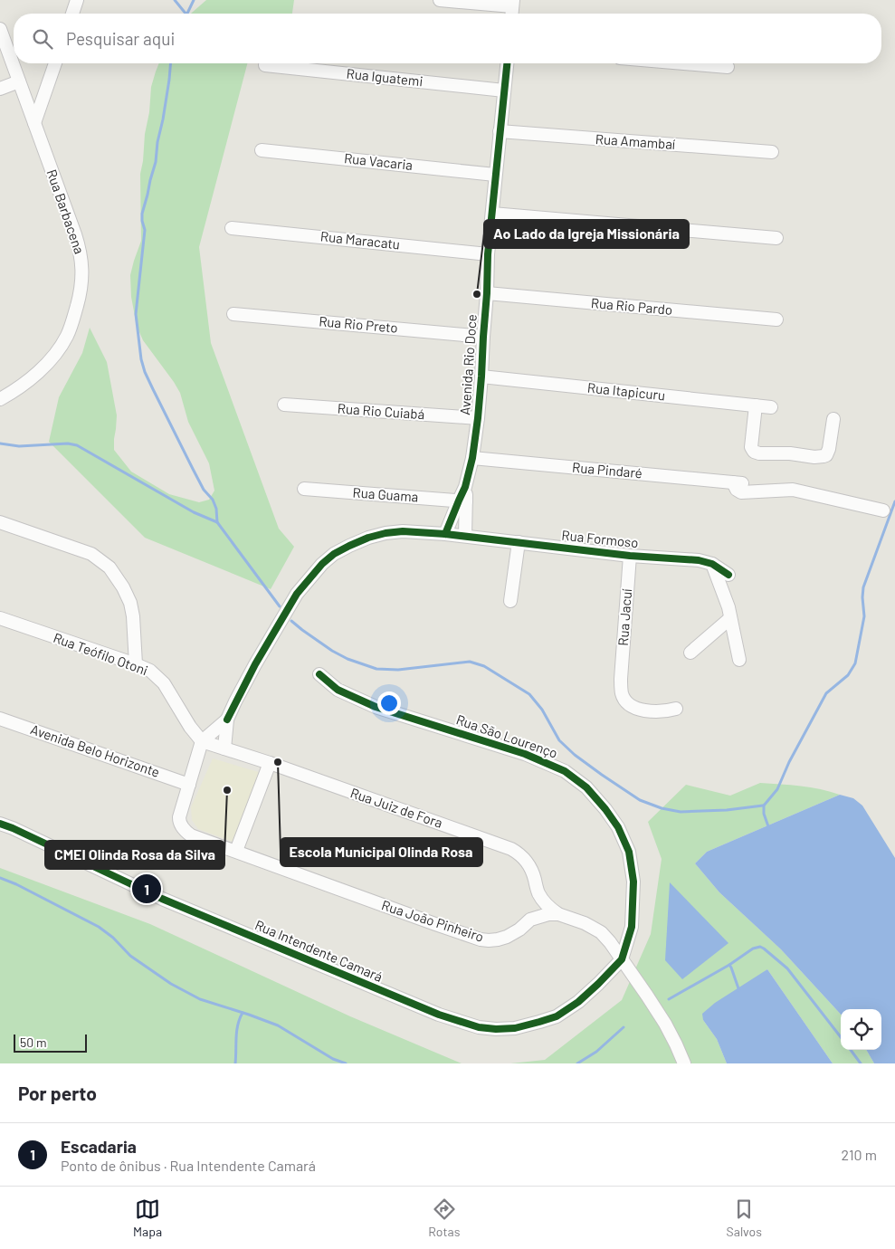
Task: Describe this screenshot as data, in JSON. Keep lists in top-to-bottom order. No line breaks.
{"streets":{"street":["Rua Iguatemi","Rua Amambaí","Rua Vacaria","Rua Barbacena","Rua Maracatu","Rua Rio Pardo","Rua Rio Preto","Avenida Rio Doce","Rua Itapicuru","Rua Rio Cuiabá","Rua Pindaré","Rua Guama","Rua Formoso","Rua Jacuí","Rua Teófilo Otoni","Rua São Lourenço","Avenida Belo Horizonte","Rua Juiz de Fora","Rua João Pinheiro","Rua Intendente Camará"]},"crossings":[["Rua Iguatemi","Avenida Rio Doce"],["Rua Amambaí","Avenida Rio Doce"],["Rua Vacaria","Avenida Rio Doce"],["Rua Maracatu","Avenida Rio Doce"],["Rua Rio Pardo","Avenida Rio Doce"],["Rua Rio Preto","Avenida Rio Doce"],["Avenida Rio Doce","Rua Itapicuru"],["Avenida Rio Doce","Rua Rio Cuiabá"],["Avenida Rio Doce","Rua Pindaré"],["Avenida Rio Doce","Rua Guama"],["Avenida Rio Doce","Rua Formoso"],["Rua Formoso","Rua Jacuí"],["Rua Teófilo Otoni","Rua Juiz de Fora"],["Rua São Lourenço","Rua João Pinheiro"],["Rua São Lourenço","Rua Intendente Camará"],["Avenida Belo Horizonte","Rua João Pinheiro"],["Rua Juiz de Fora","Rua João Pinheiro"],["Rua João Pinheiro","Rua Intendente Camará"]],"places":["Ao Lado da Igreja Missionária","Escola Municipal Olinda Rosa","CMEI Olinda Rosa da Silva"],"scale_bar":"50 m","page":{"search":"Pesquisar aqui","pins":"1","scale":"50 m","heading":"Por perto","list":[{"mark":"1","name":"Escadaria","note":"Ponto de ônibus · Rua Intendente Camará","value":"210 m"}],"nav":["Mapa","Rotas","Salvos"]}}
